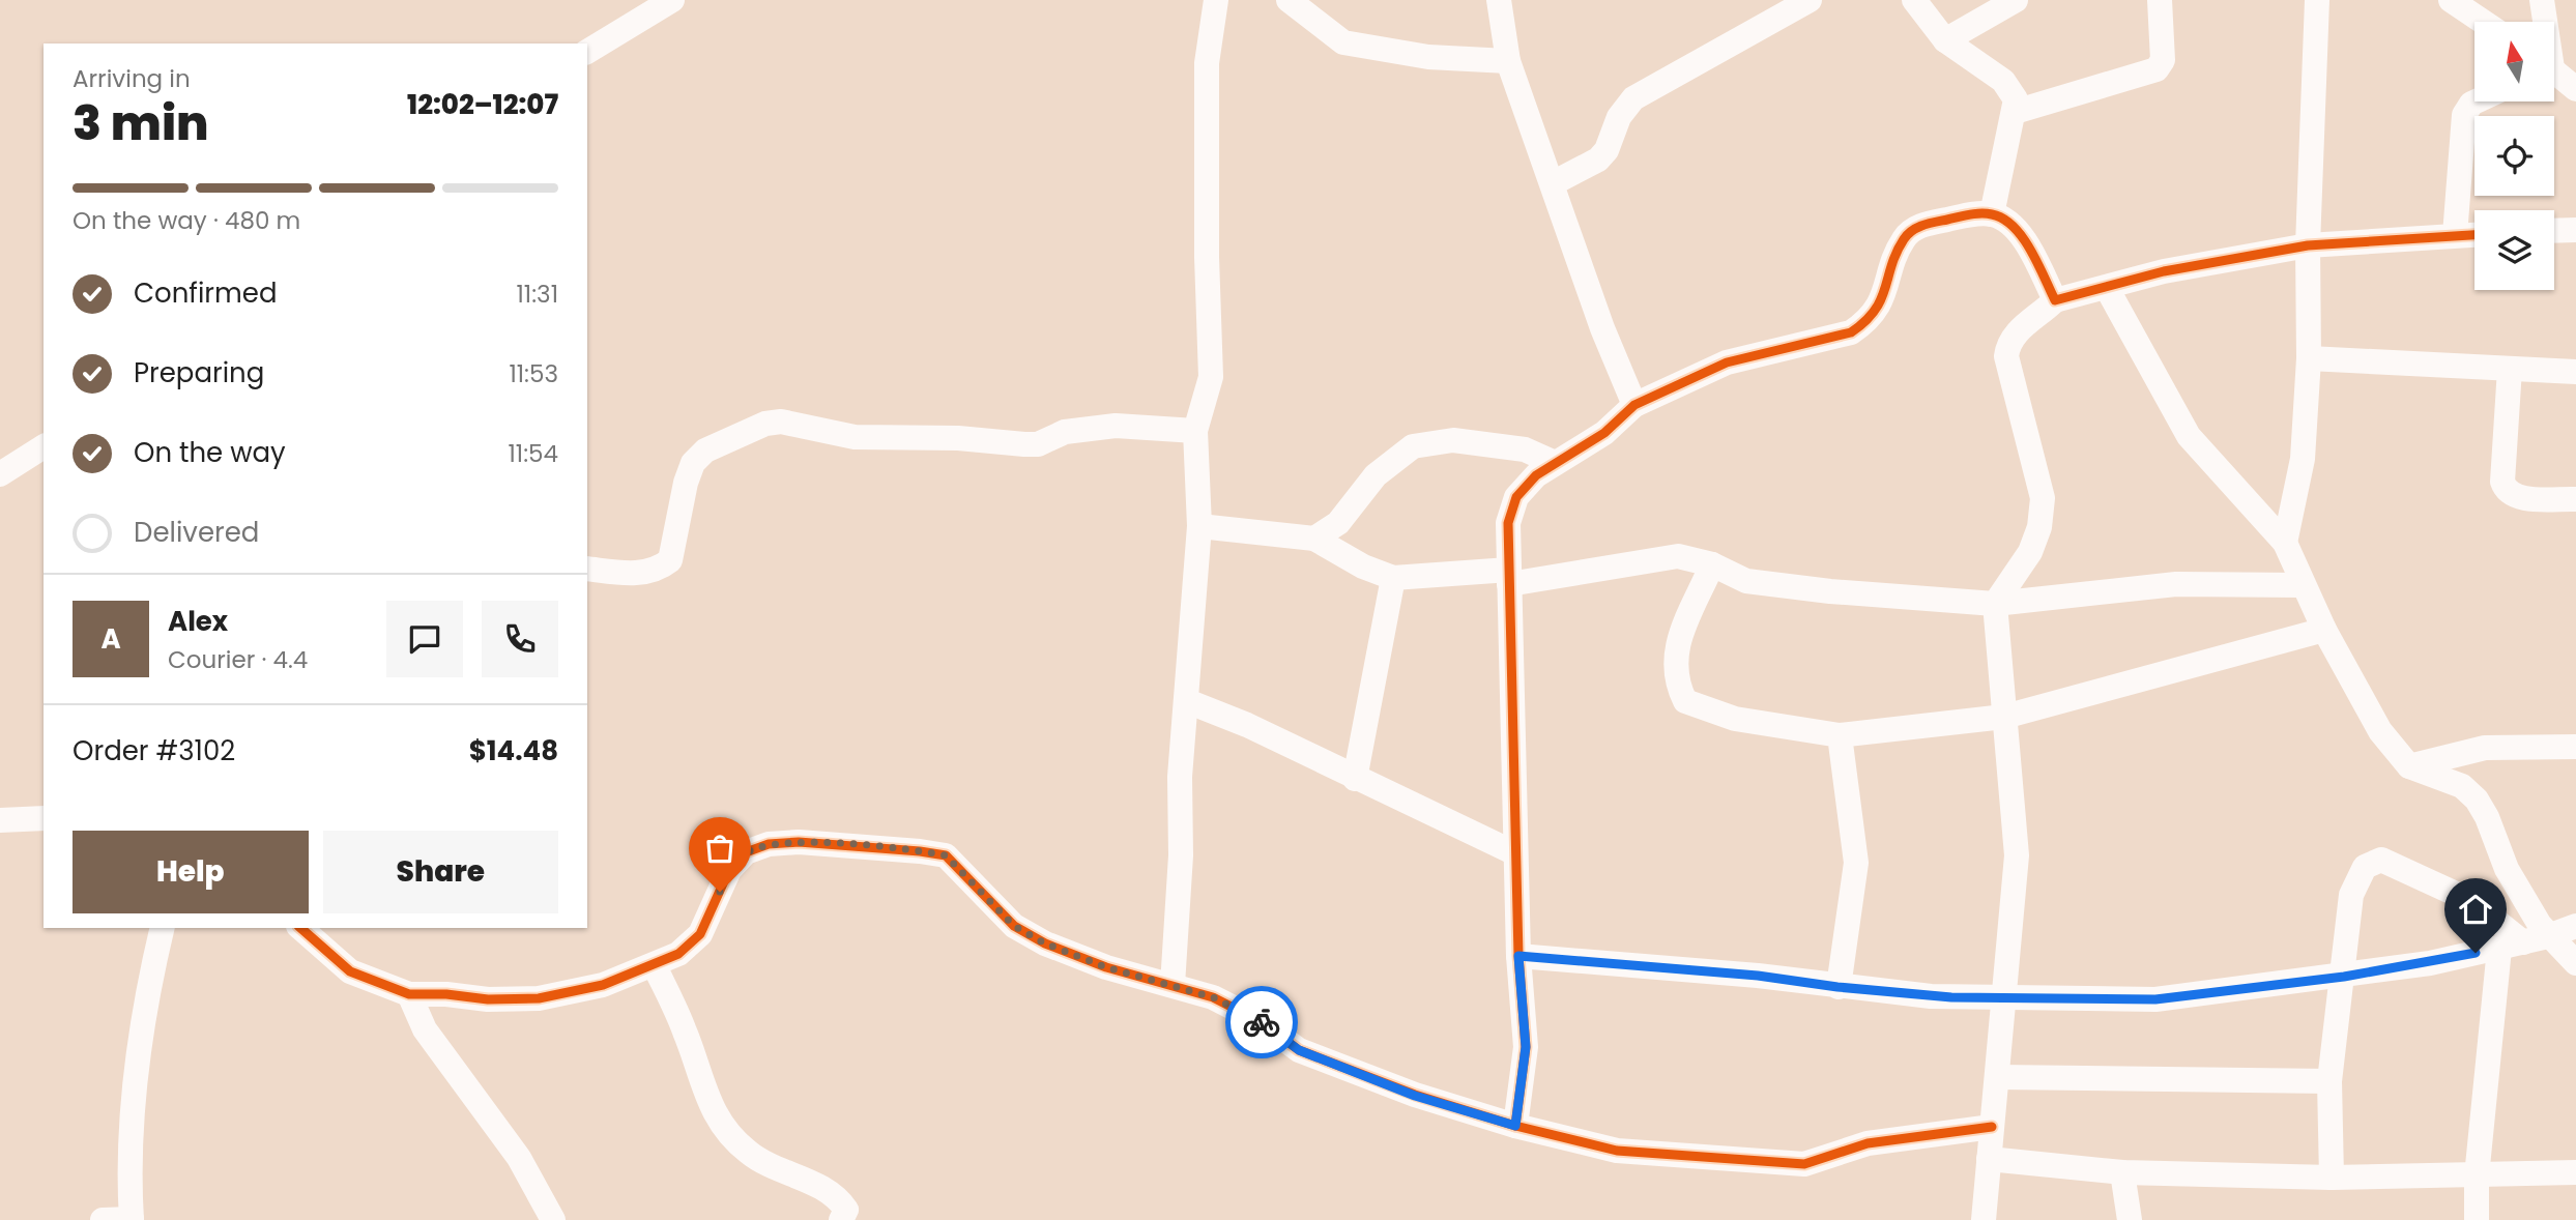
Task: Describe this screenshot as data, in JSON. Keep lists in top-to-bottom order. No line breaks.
{"north":"top","page":{"heading":["3 min","Arriving in","12:02–12:07"],"panel":["Alex","Courier · 4.4","Order #3102","$14.48"],"bar":"On the way · 480 m","list":[["Confirmed","11:31"],["Preparing","11:53"],["On the way","11:54"],"Delivered"],"round":"A","buttons":["Help","Share"]}}
